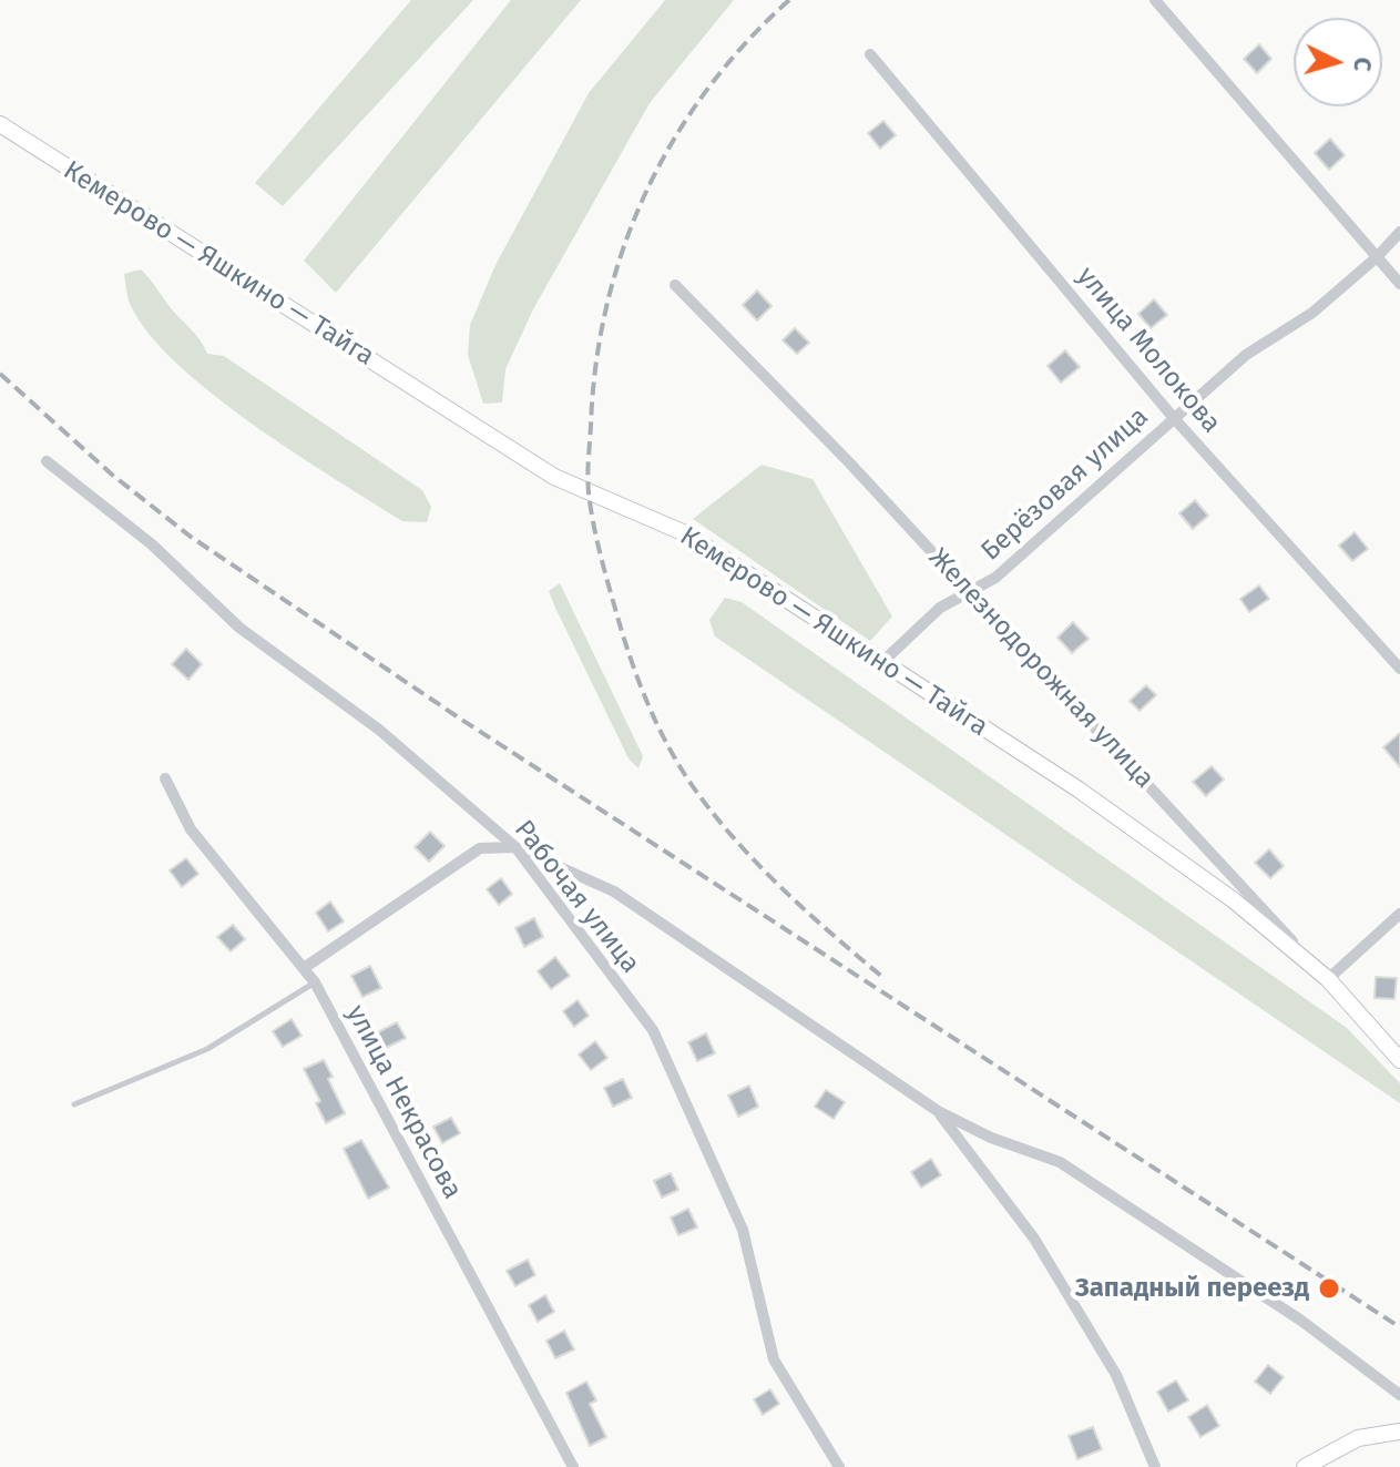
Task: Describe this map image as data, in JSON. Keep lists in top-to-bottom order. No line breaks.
{"streets":{"main road":["Кемерово — Яшкино — Тайга","Железнодорожная улица"],"street":["улица Молокова","Берёзовая улица","Рабочая улица","улица Некрасова"]},"crossings":[["Кемерово — Яшкино — Тайга","Берёзовая улица"],["Кемерово — Яшкино — Тайга","Железнодорожная улица"],["улица Молокова","Берёзовая улица"],["Берёзовая улица","Железнодорожная улица"]],"places":["Западный переезд"],"north":"right"}
